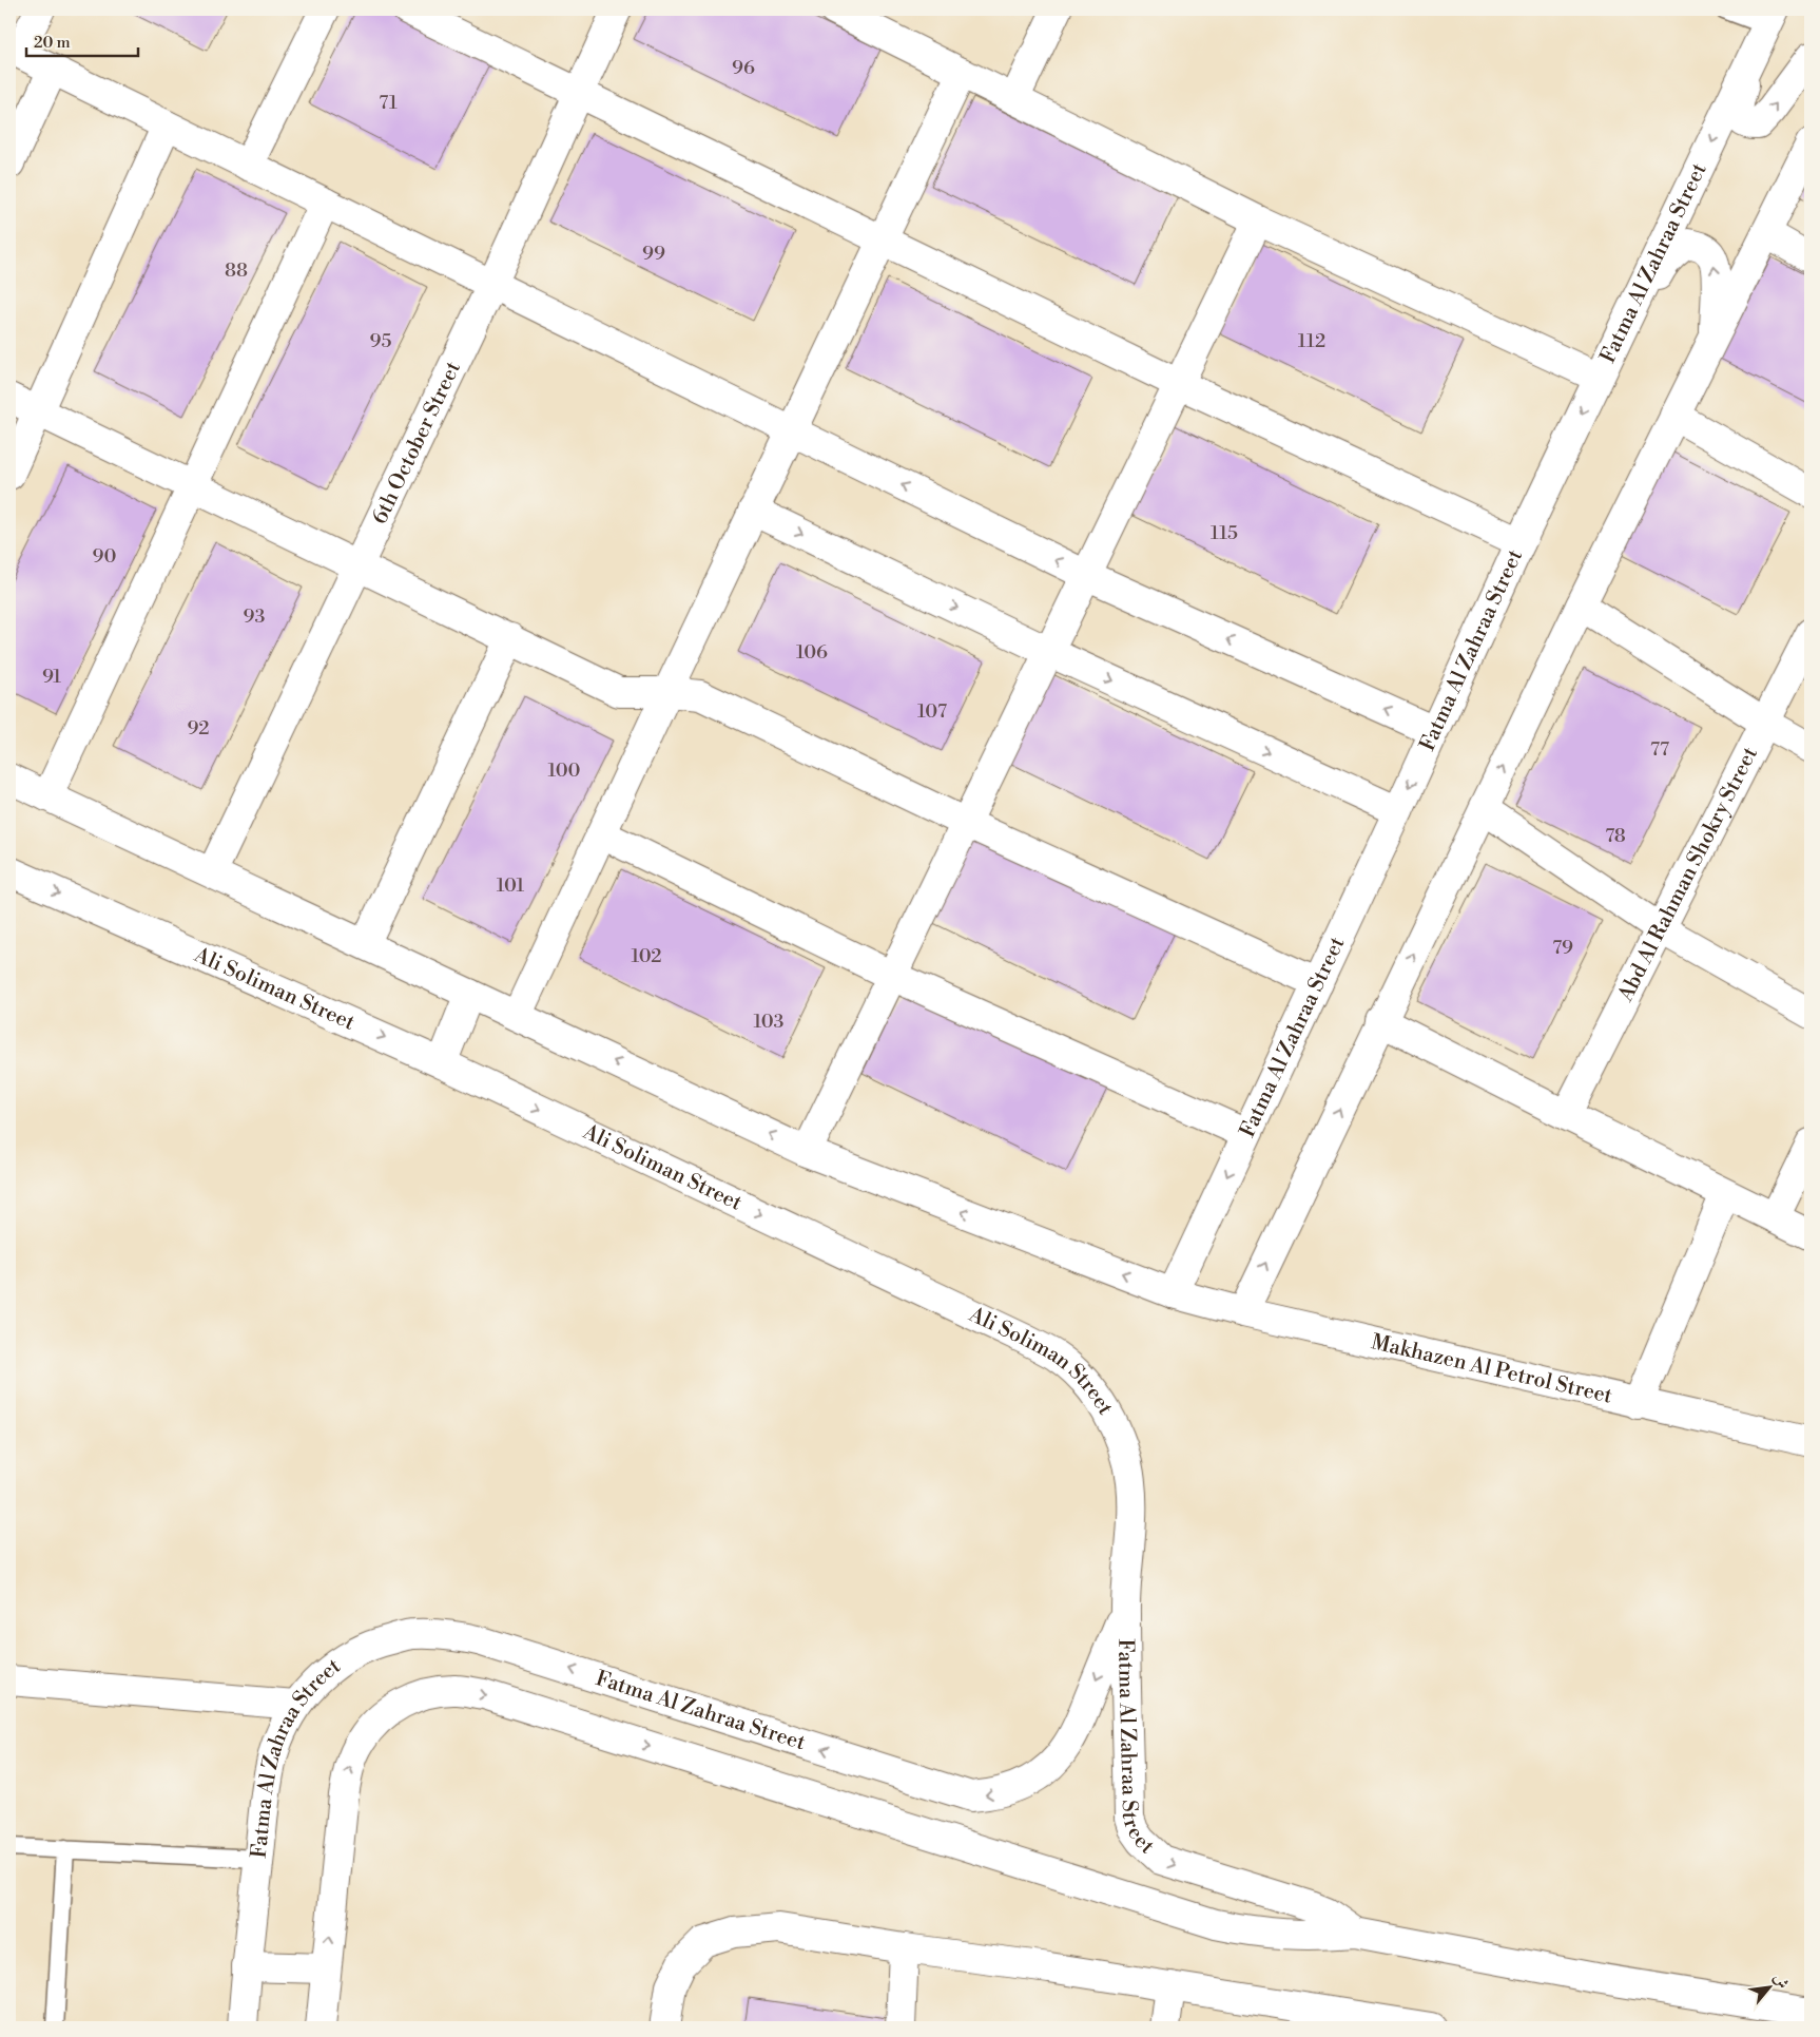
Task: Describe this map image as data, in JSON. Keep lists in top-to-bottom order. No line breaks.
{"streets":{"street":["Fatma Al Zahraa Street","6th October Street","Abd Al Rahman Shokry Street","Ali Soliman Street","Makhazen Al Petrol Street"]},"crossings":[["Fatma Al Zahraa Street","Ali Soliman Street"],["Fatma Al Zahraa Street","Makhazen Al Petrol Street"],["6th October Street","Makhazen Al Petrol Street"]],"one_way":["Ali Soliman Street"],"house_numbers":["96","71","99","88","95","112","115","90","93","106","91","107","92","77","100","78","101","79","102","103"],"scale_bar":"20 m","north":"top right"}
